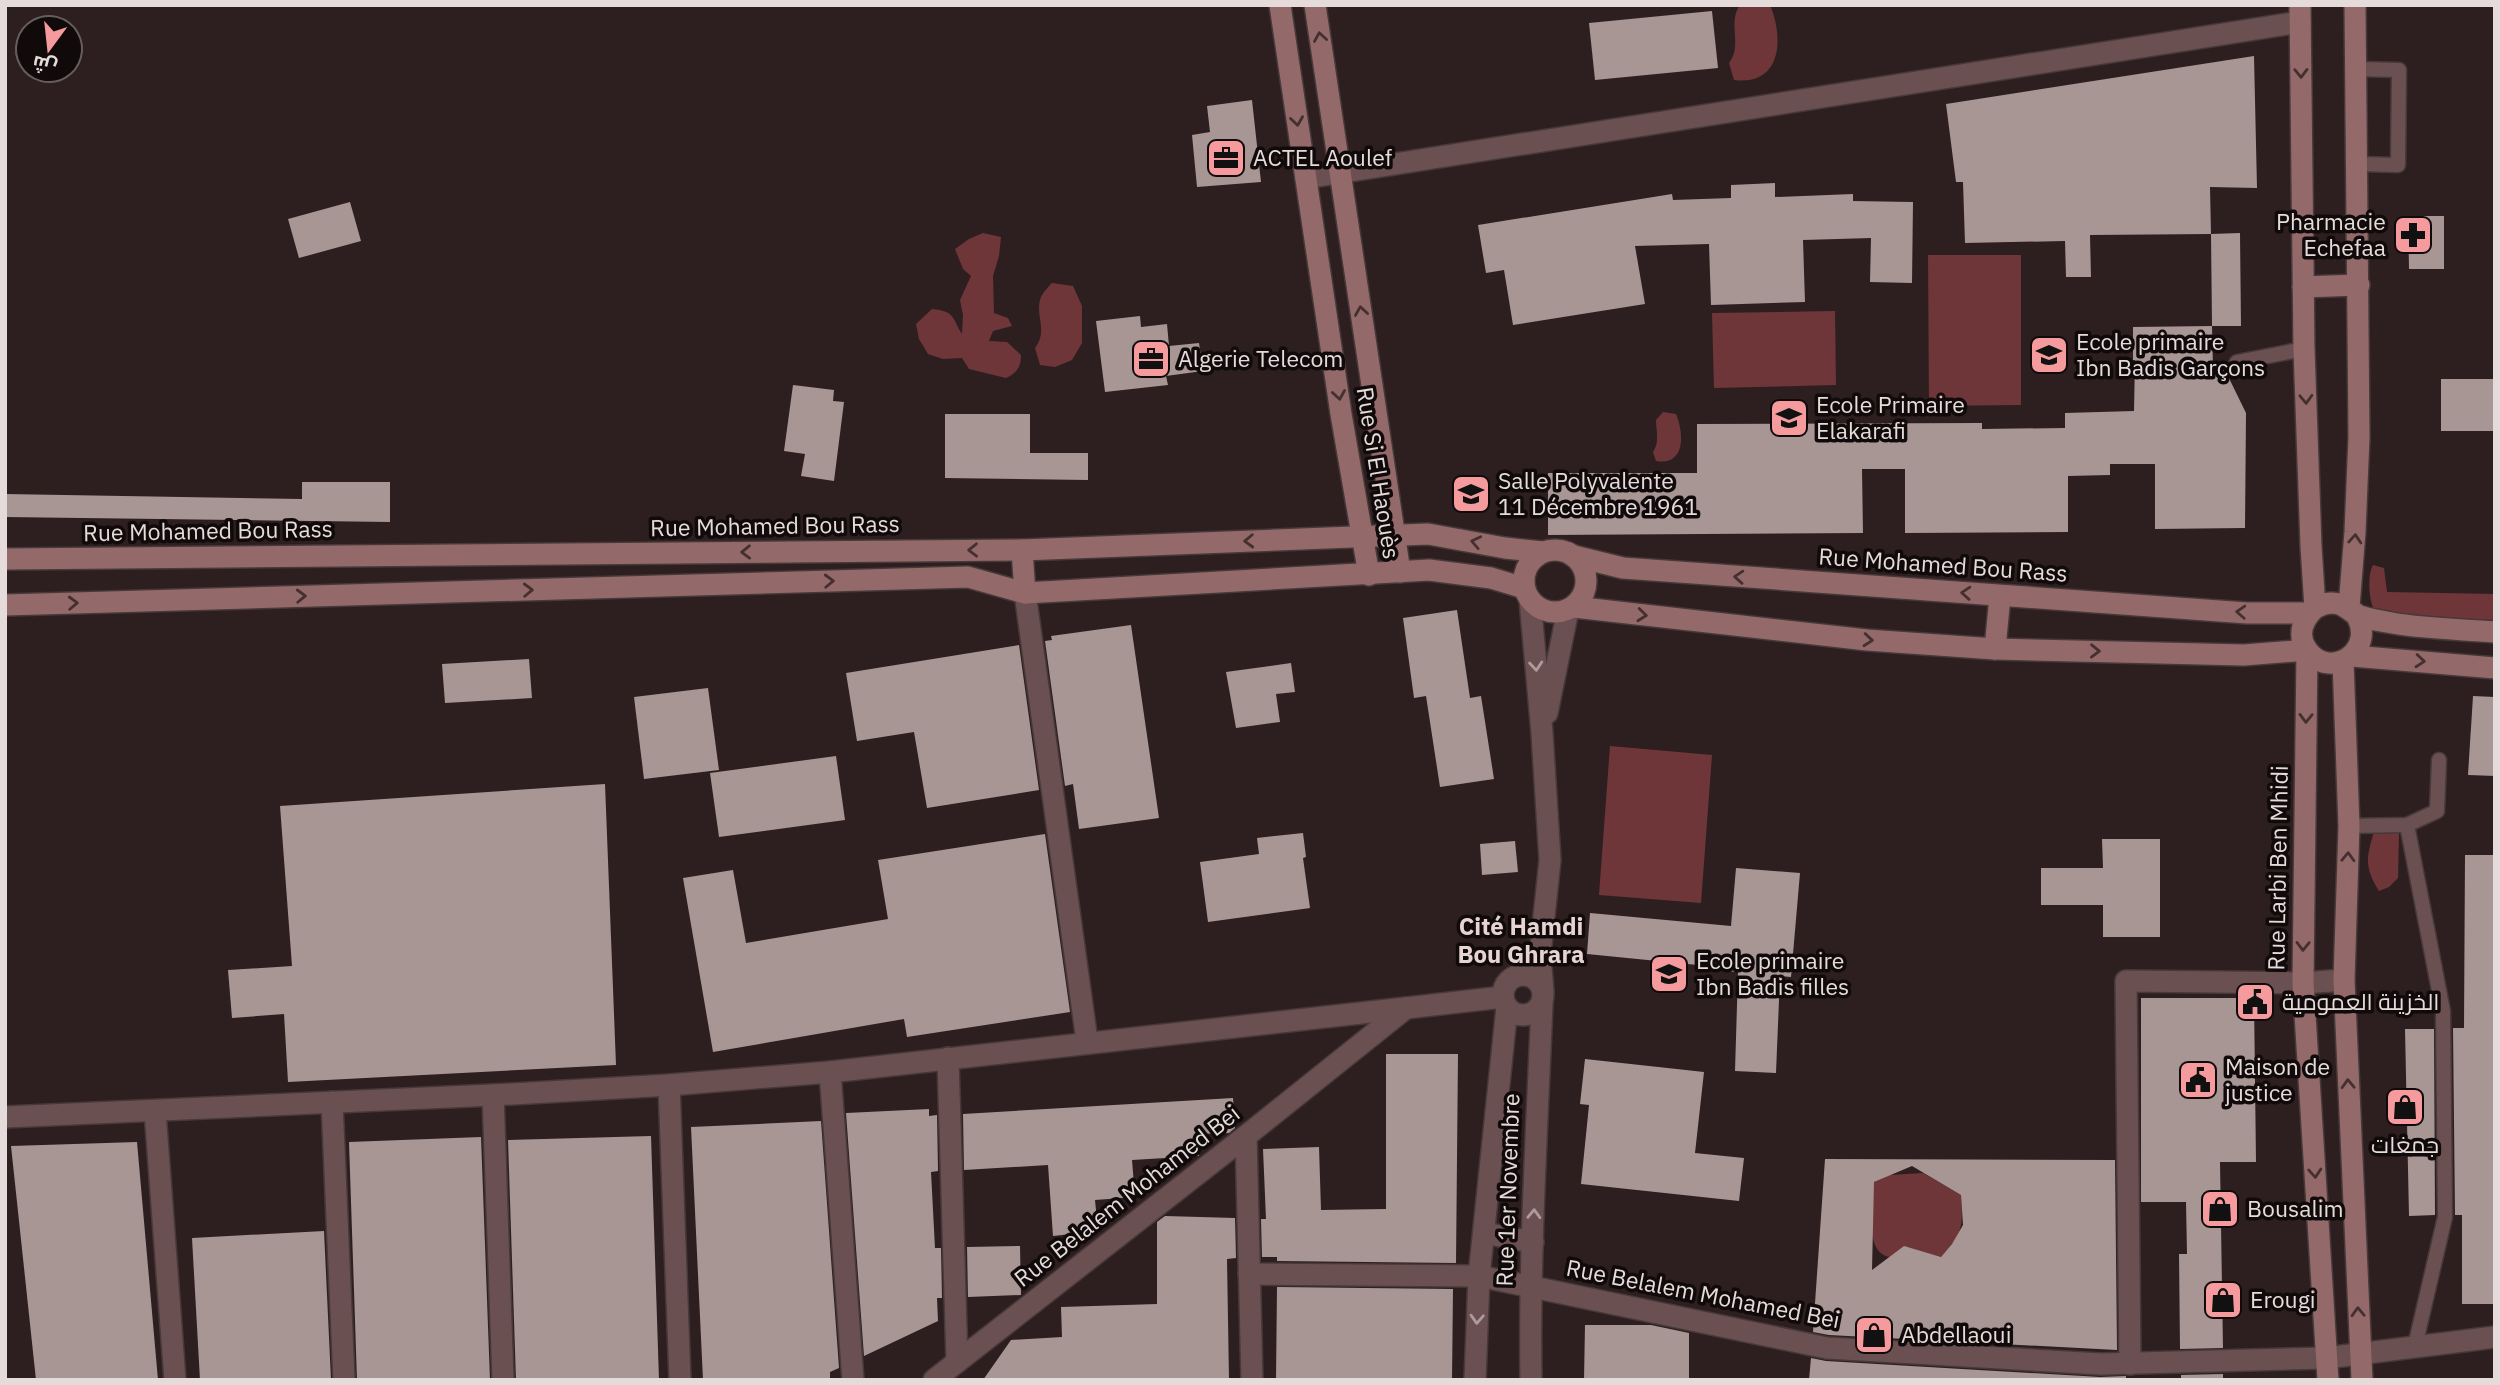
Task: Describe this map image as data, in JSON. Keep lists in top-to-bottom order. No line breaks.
{"streets":{"street":["Rue Si El Haouès","Rue Mohamed Bou Rass","Rue Larbi Ben Mhidi","Rue 1er Novembre","Rue Belalem Mohamed Bei"]},"crossings":[["Rue Si El Haouès","Rue Mohamed Bou Rass"],["Rue Mohamed Bou Rass","Rue Larbi Ben Mhidi"],["Rue Larbi Ben Mhidi","Rue Belalem Mohamed Bei"],["Rue 1er Novembre","Rue Belalem Mohamed Bei"]],"districts":["Cité Hamdi Bou Ghrara"],"places":{"office":["ACTEL Aoulef","Algerie Telecom"],"pharmacy":["Pharmacie Echefaa"],"school or university":["Ecole primaire Ibn Badis Garçons","Ecole Primaire Elakarafi","Salle Polyvalente 11 Décembre 1961","Ecole primaire Ibn Badis filles"],"public building":["الخزينة العمومية","Maison de justice"],"shop":["جمغات","Bousalim","Erougi","Abdellaoui"]},"north":"bottom"}
